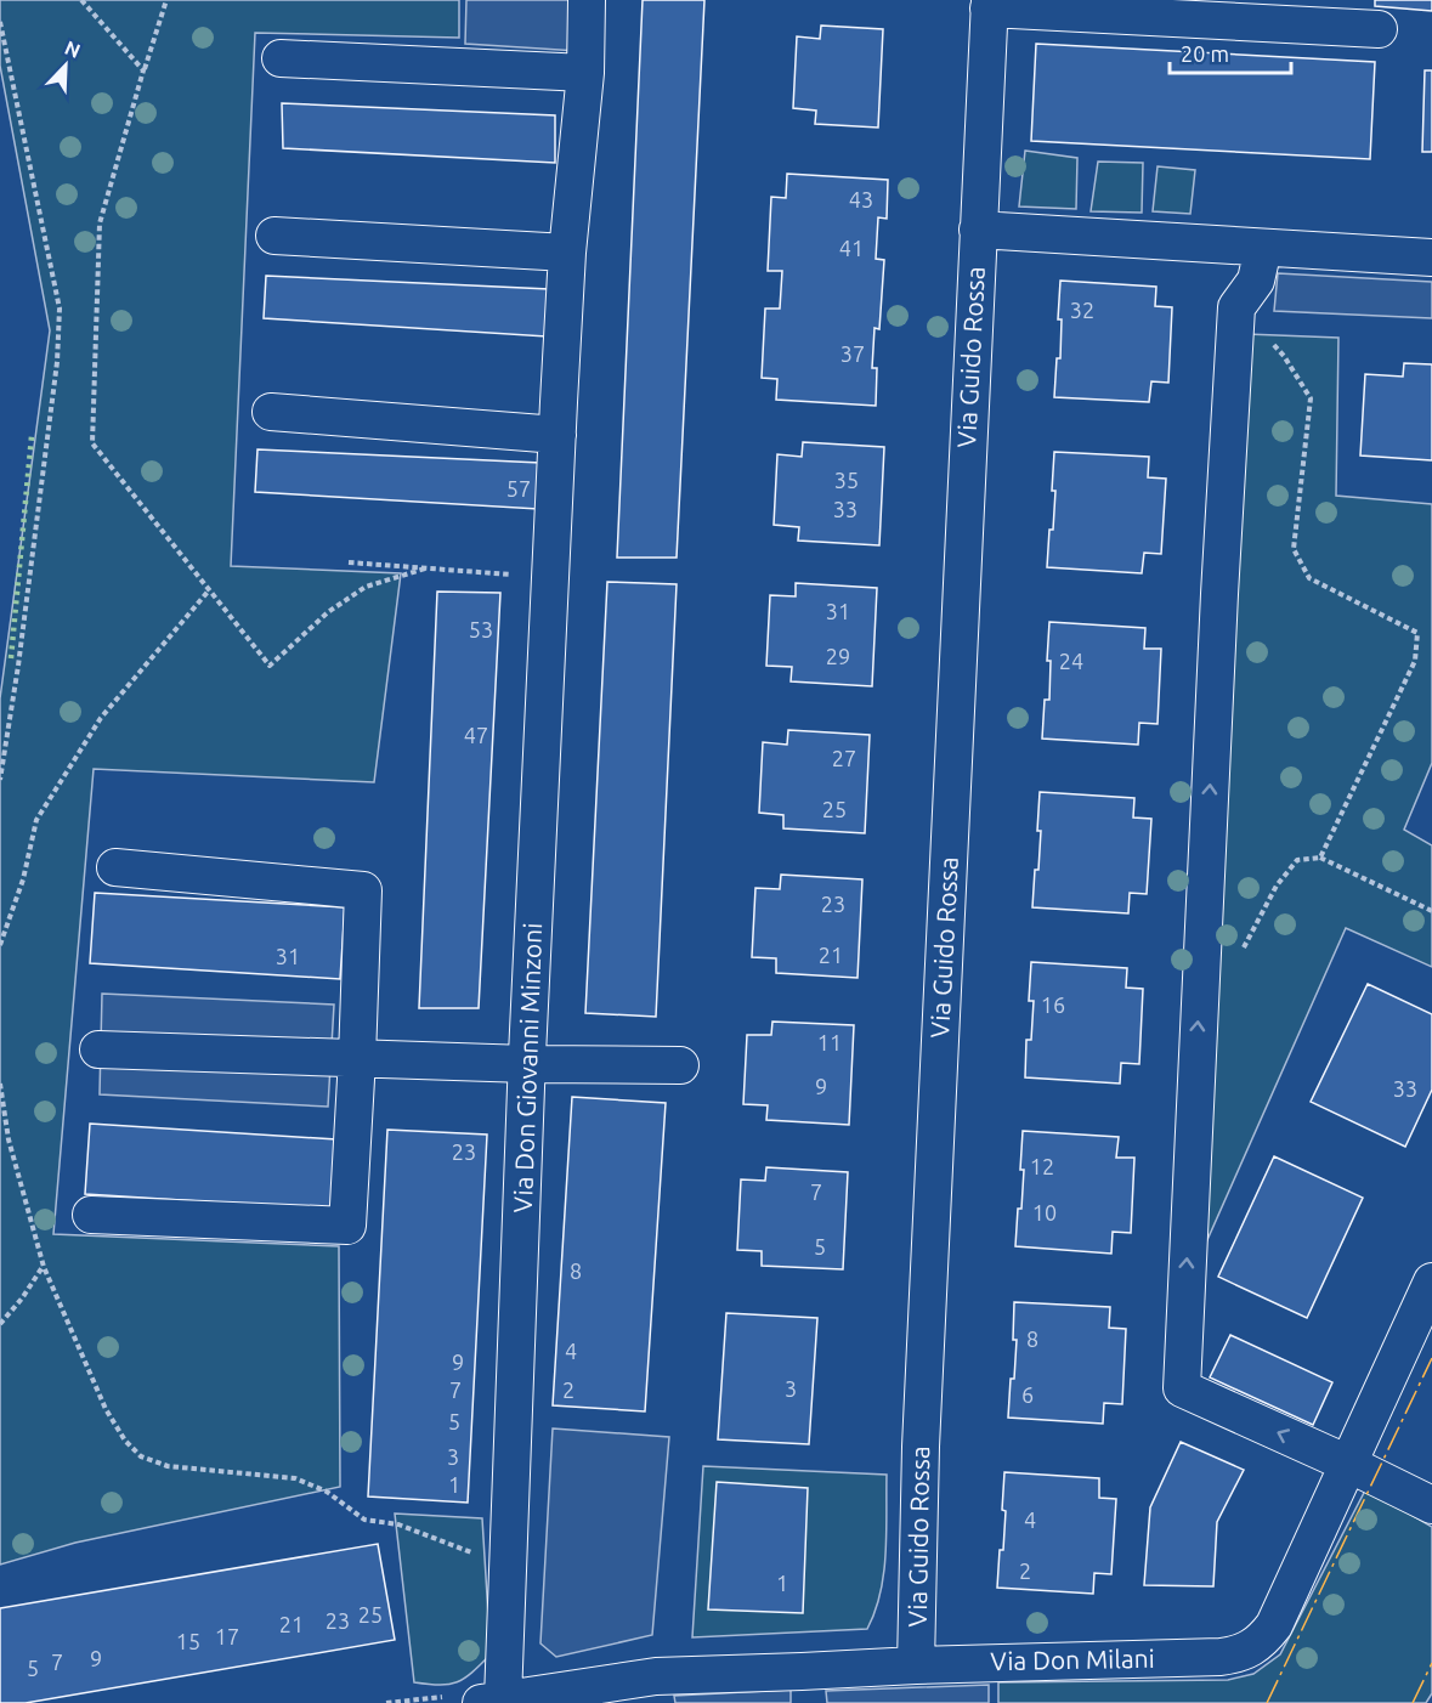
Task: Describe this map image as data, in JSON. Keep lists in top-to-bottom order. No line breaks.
{"streets":{"street":["Via Guido Rossa","Via Don Giovanni Minzoni","Via Don Milani"]},"crossings":[["Via Guido Rossa","Via Don Milani"],["Via Don Giovanni Minzoni","Via Don Milani"]],"house_numbers":["43","41","32","37","35","57","33","31","53","29","24","47","27","25","23","21","31","16","11","9","33","23","12","7","10","5","8","8","4","9","3","7","2","6","5","3","1","4","2","1","25","23","21","17","15","9","7","5"],"scale_bar":"20 m","north":"top right"}
